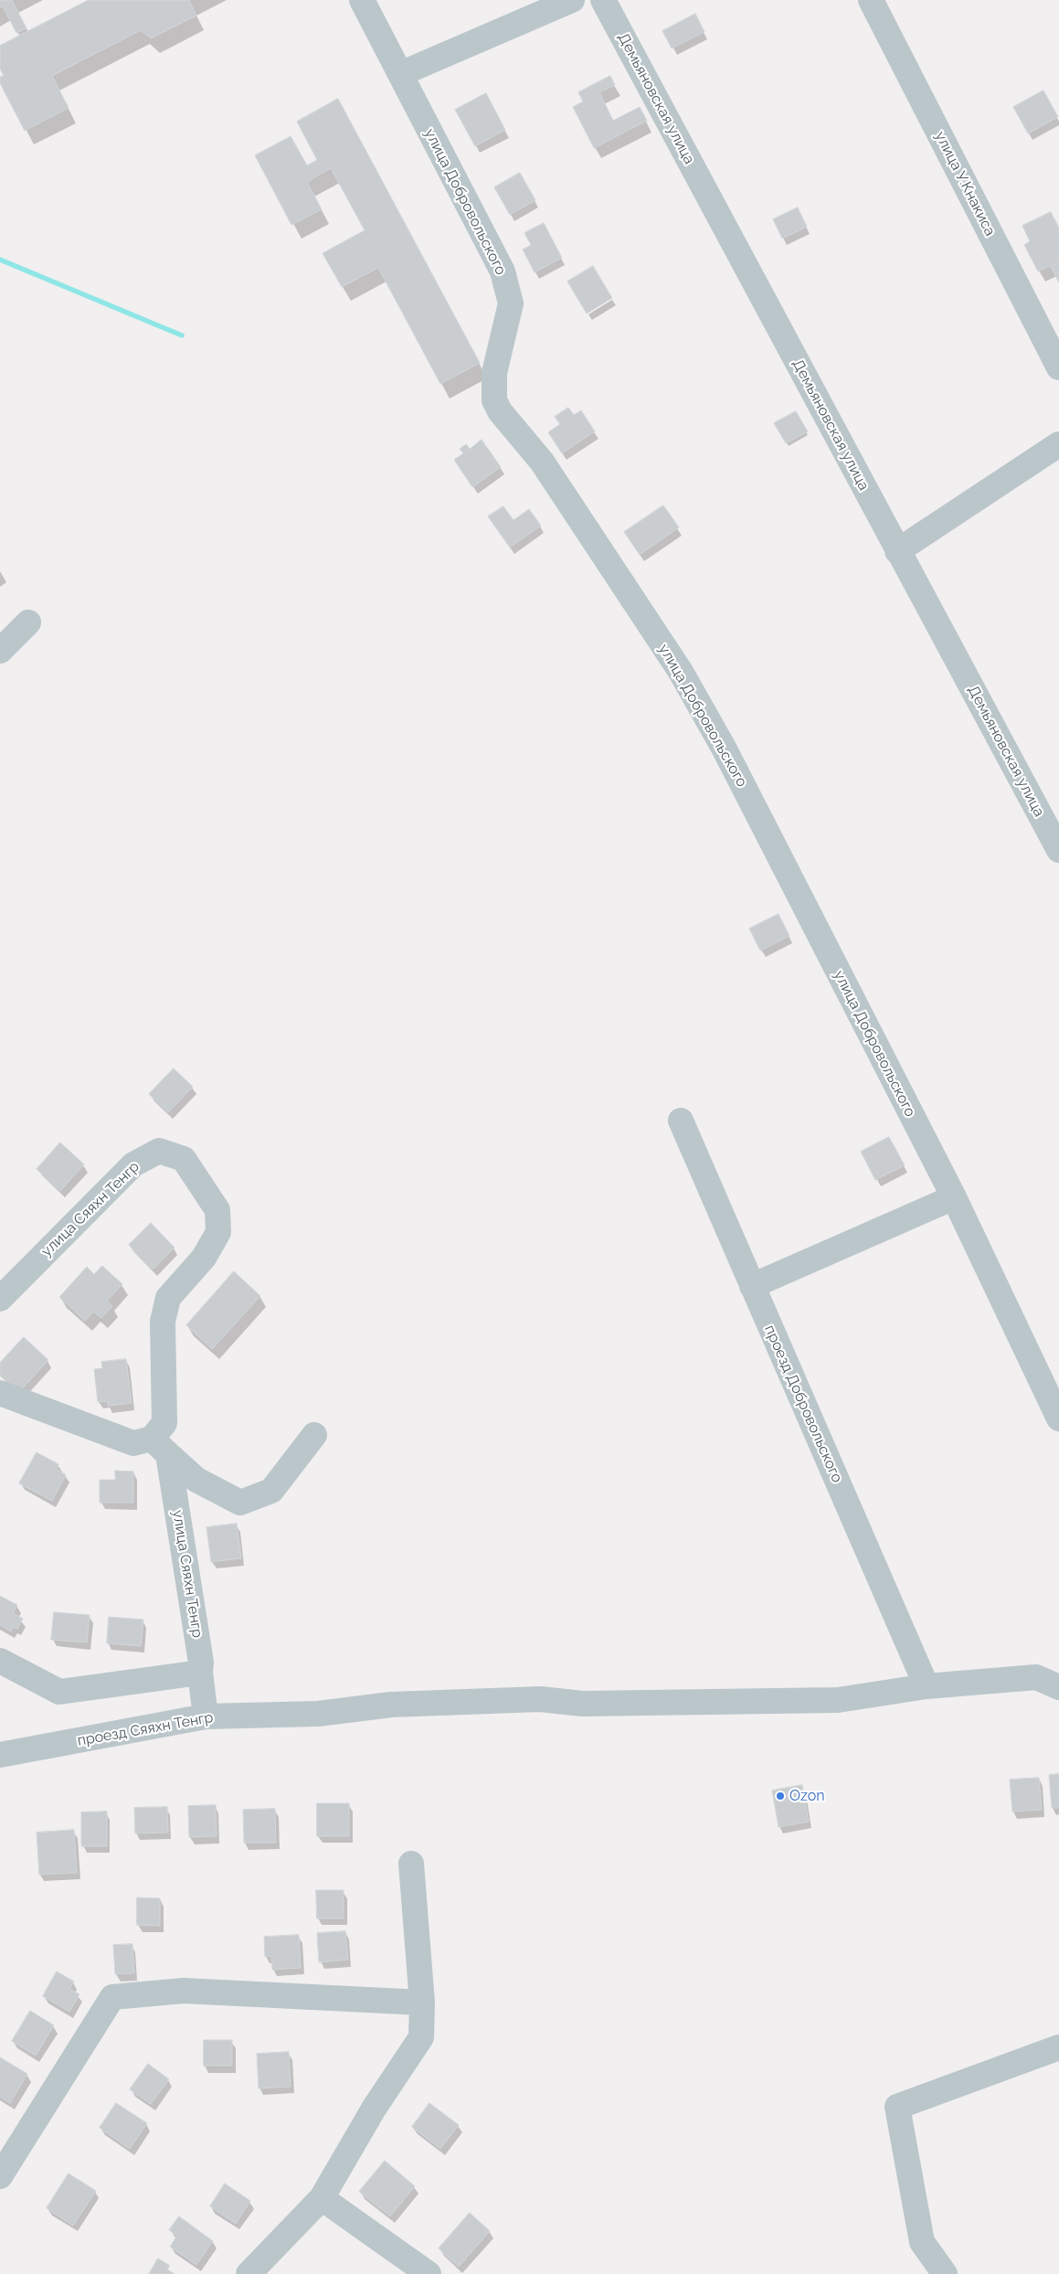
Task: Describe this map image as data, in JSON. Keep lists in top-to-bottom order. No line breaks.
{"streets":{"street":["Демьяновская улица","улица У.Кнакиса","улица Добровольского","улица Сяяхн Тенгр","проезд Добровольского","проезд Сяяхн Тенгр"]},"crossings":[["улица Сяяхн Тенгр","проезд Сяяхн Тенгр"],["проезд Добровольского","проезд Сяяхн Тенгр"]],"places":["Ozon"]}
